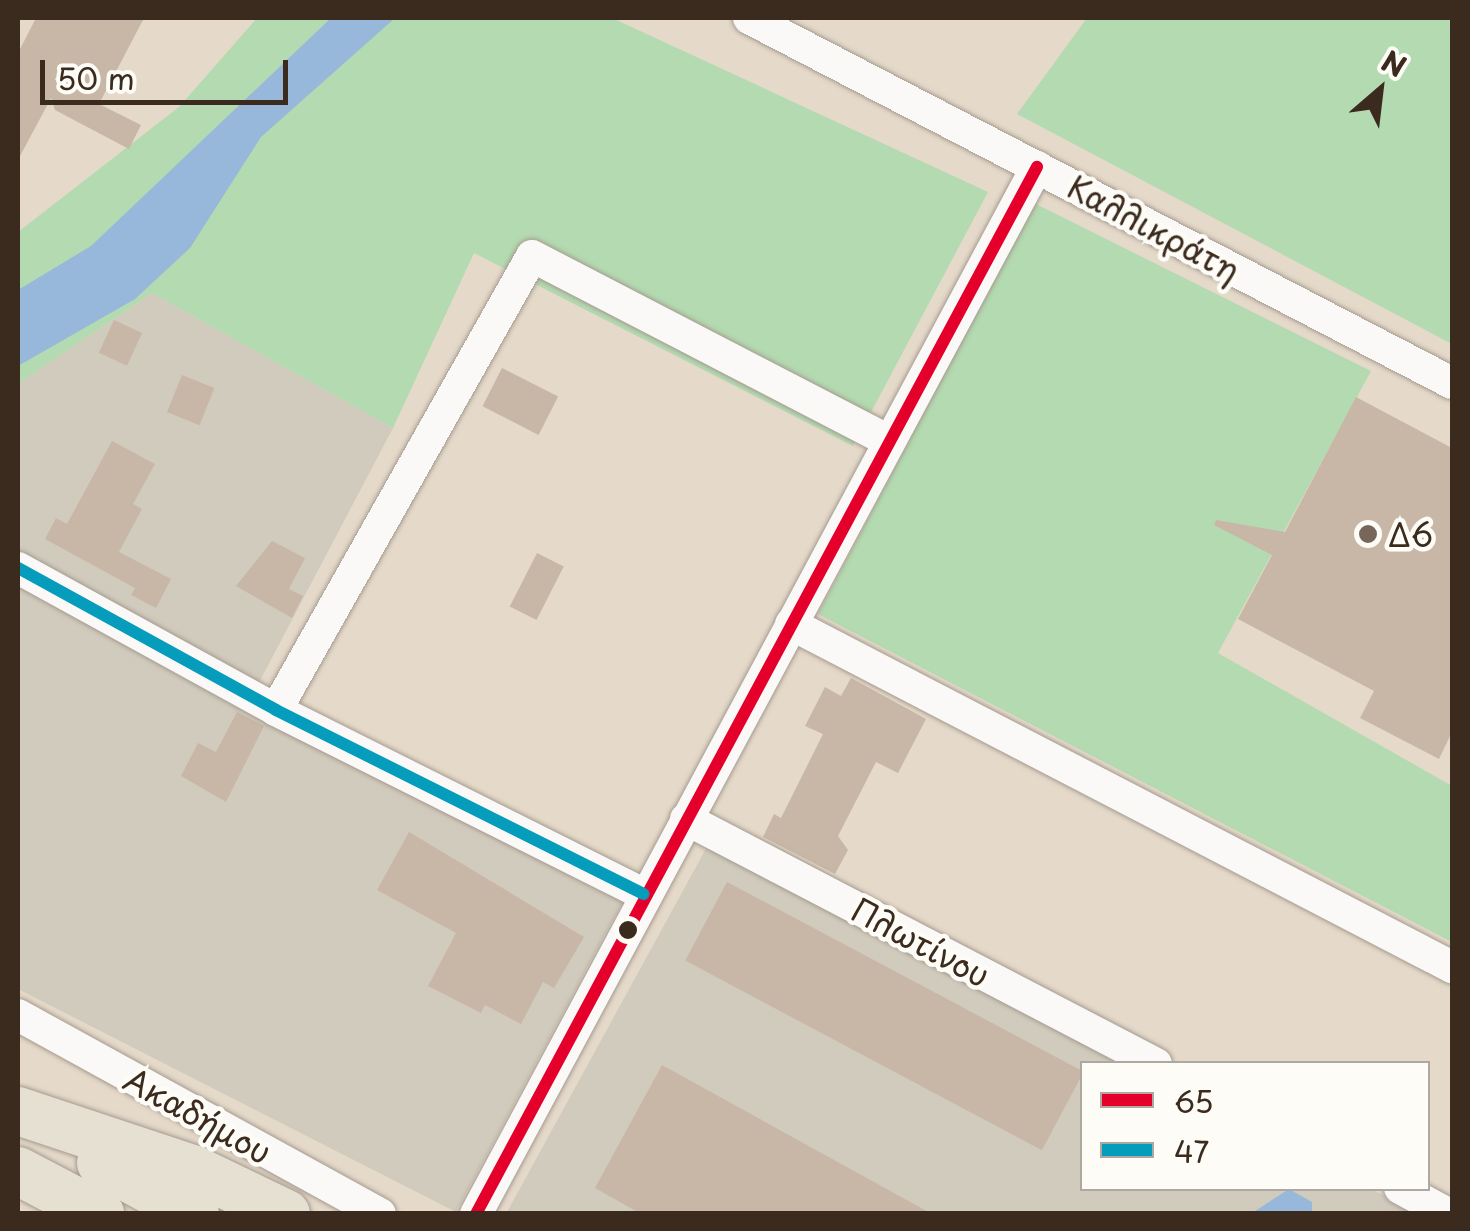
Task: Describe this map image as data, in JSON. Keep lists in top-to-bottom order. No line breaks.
{"streets":{"street":["Καλλικράτη","Πλωτίνου","Ακαδήμου"]},"places":["Δ6"],"lines":["transit line 65","transit line 47"],"legend":["65","47"],"scale_bar":"50 m","north":"top right"}
